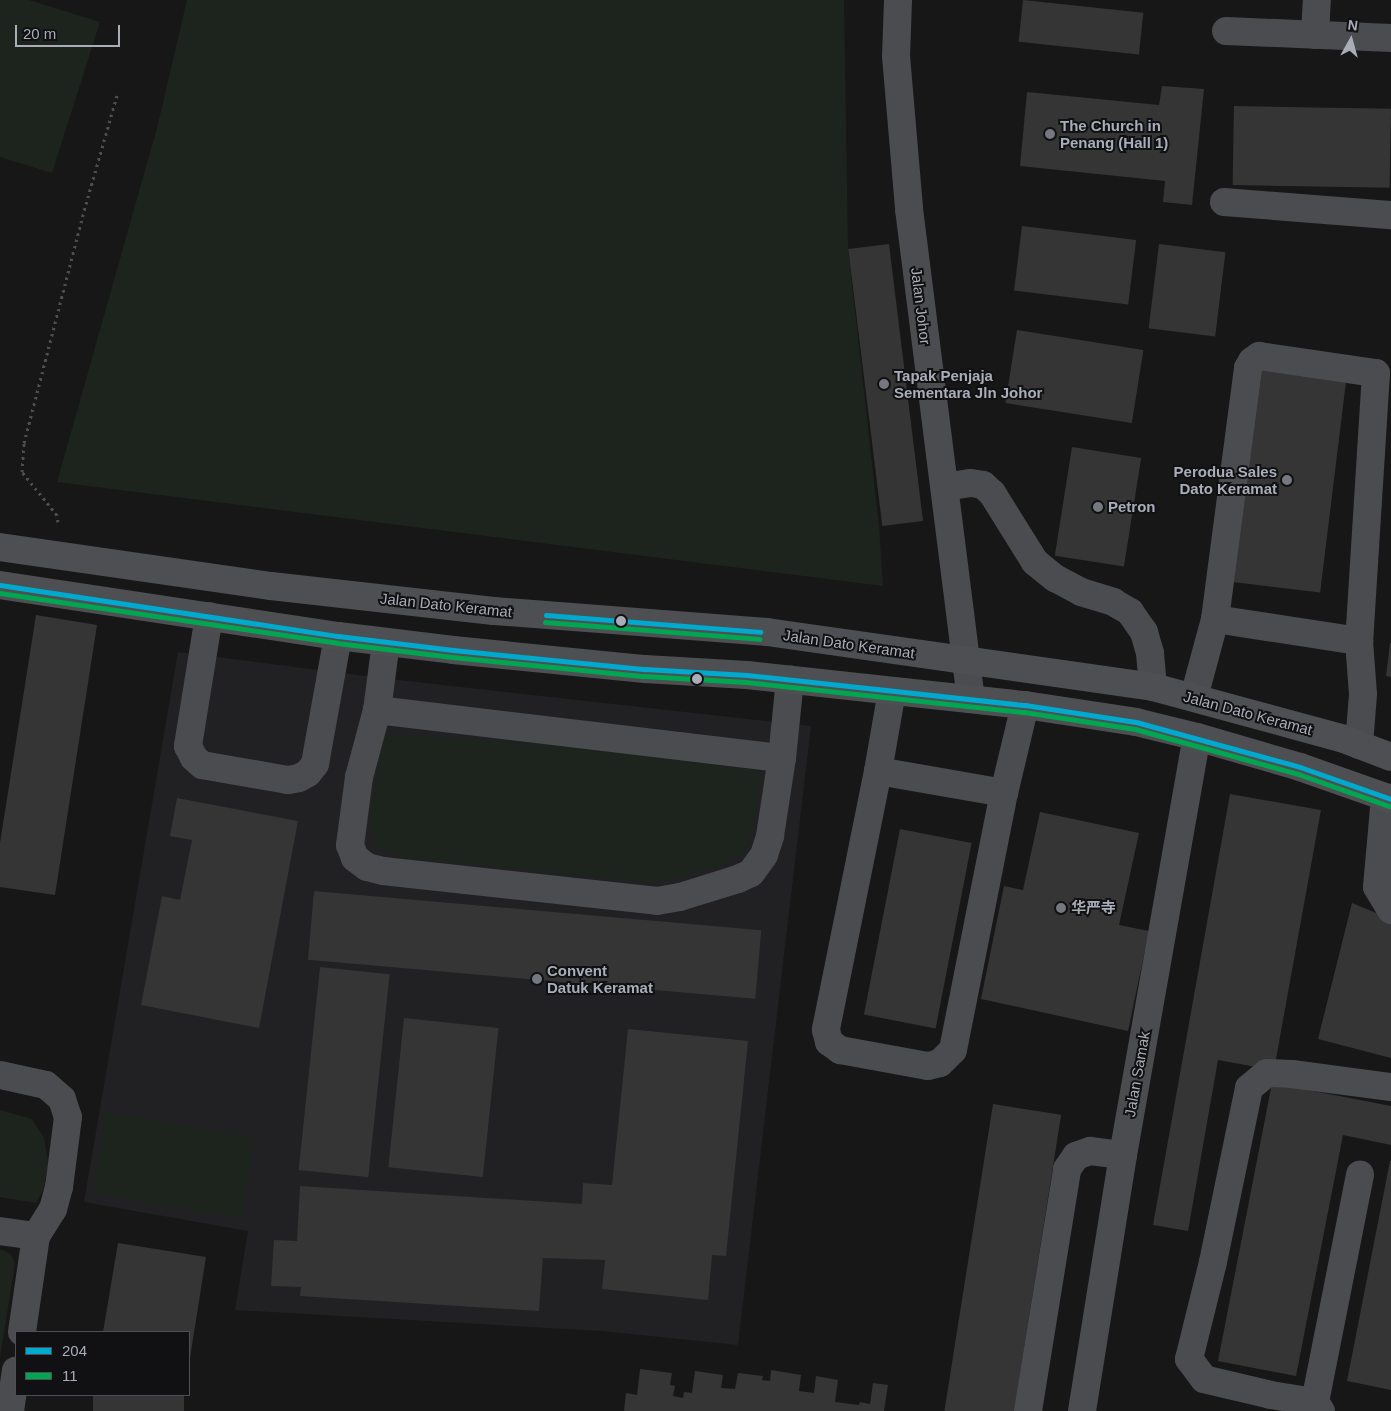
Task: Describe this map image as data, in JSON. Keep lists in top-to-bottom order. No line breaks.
{"streets":{"main road":["Jalan Dato Keramat"],"street":["Jalan Johor","Jalan Samak"]},"crossings":[["Jalan Johor","Jalan Dato Keramat"]],"places":["The Church in Penang (Hall 1)","Tapak Penjaja Sementara Jln Johor","Perodua Sales Dato Keramat","Petron","华严寺","Convent Datuk Keramat"],"lines":["transit line 204","transit line 11"],"legend":["204","11"],"scale_bar":"20 m","north":"top"}
